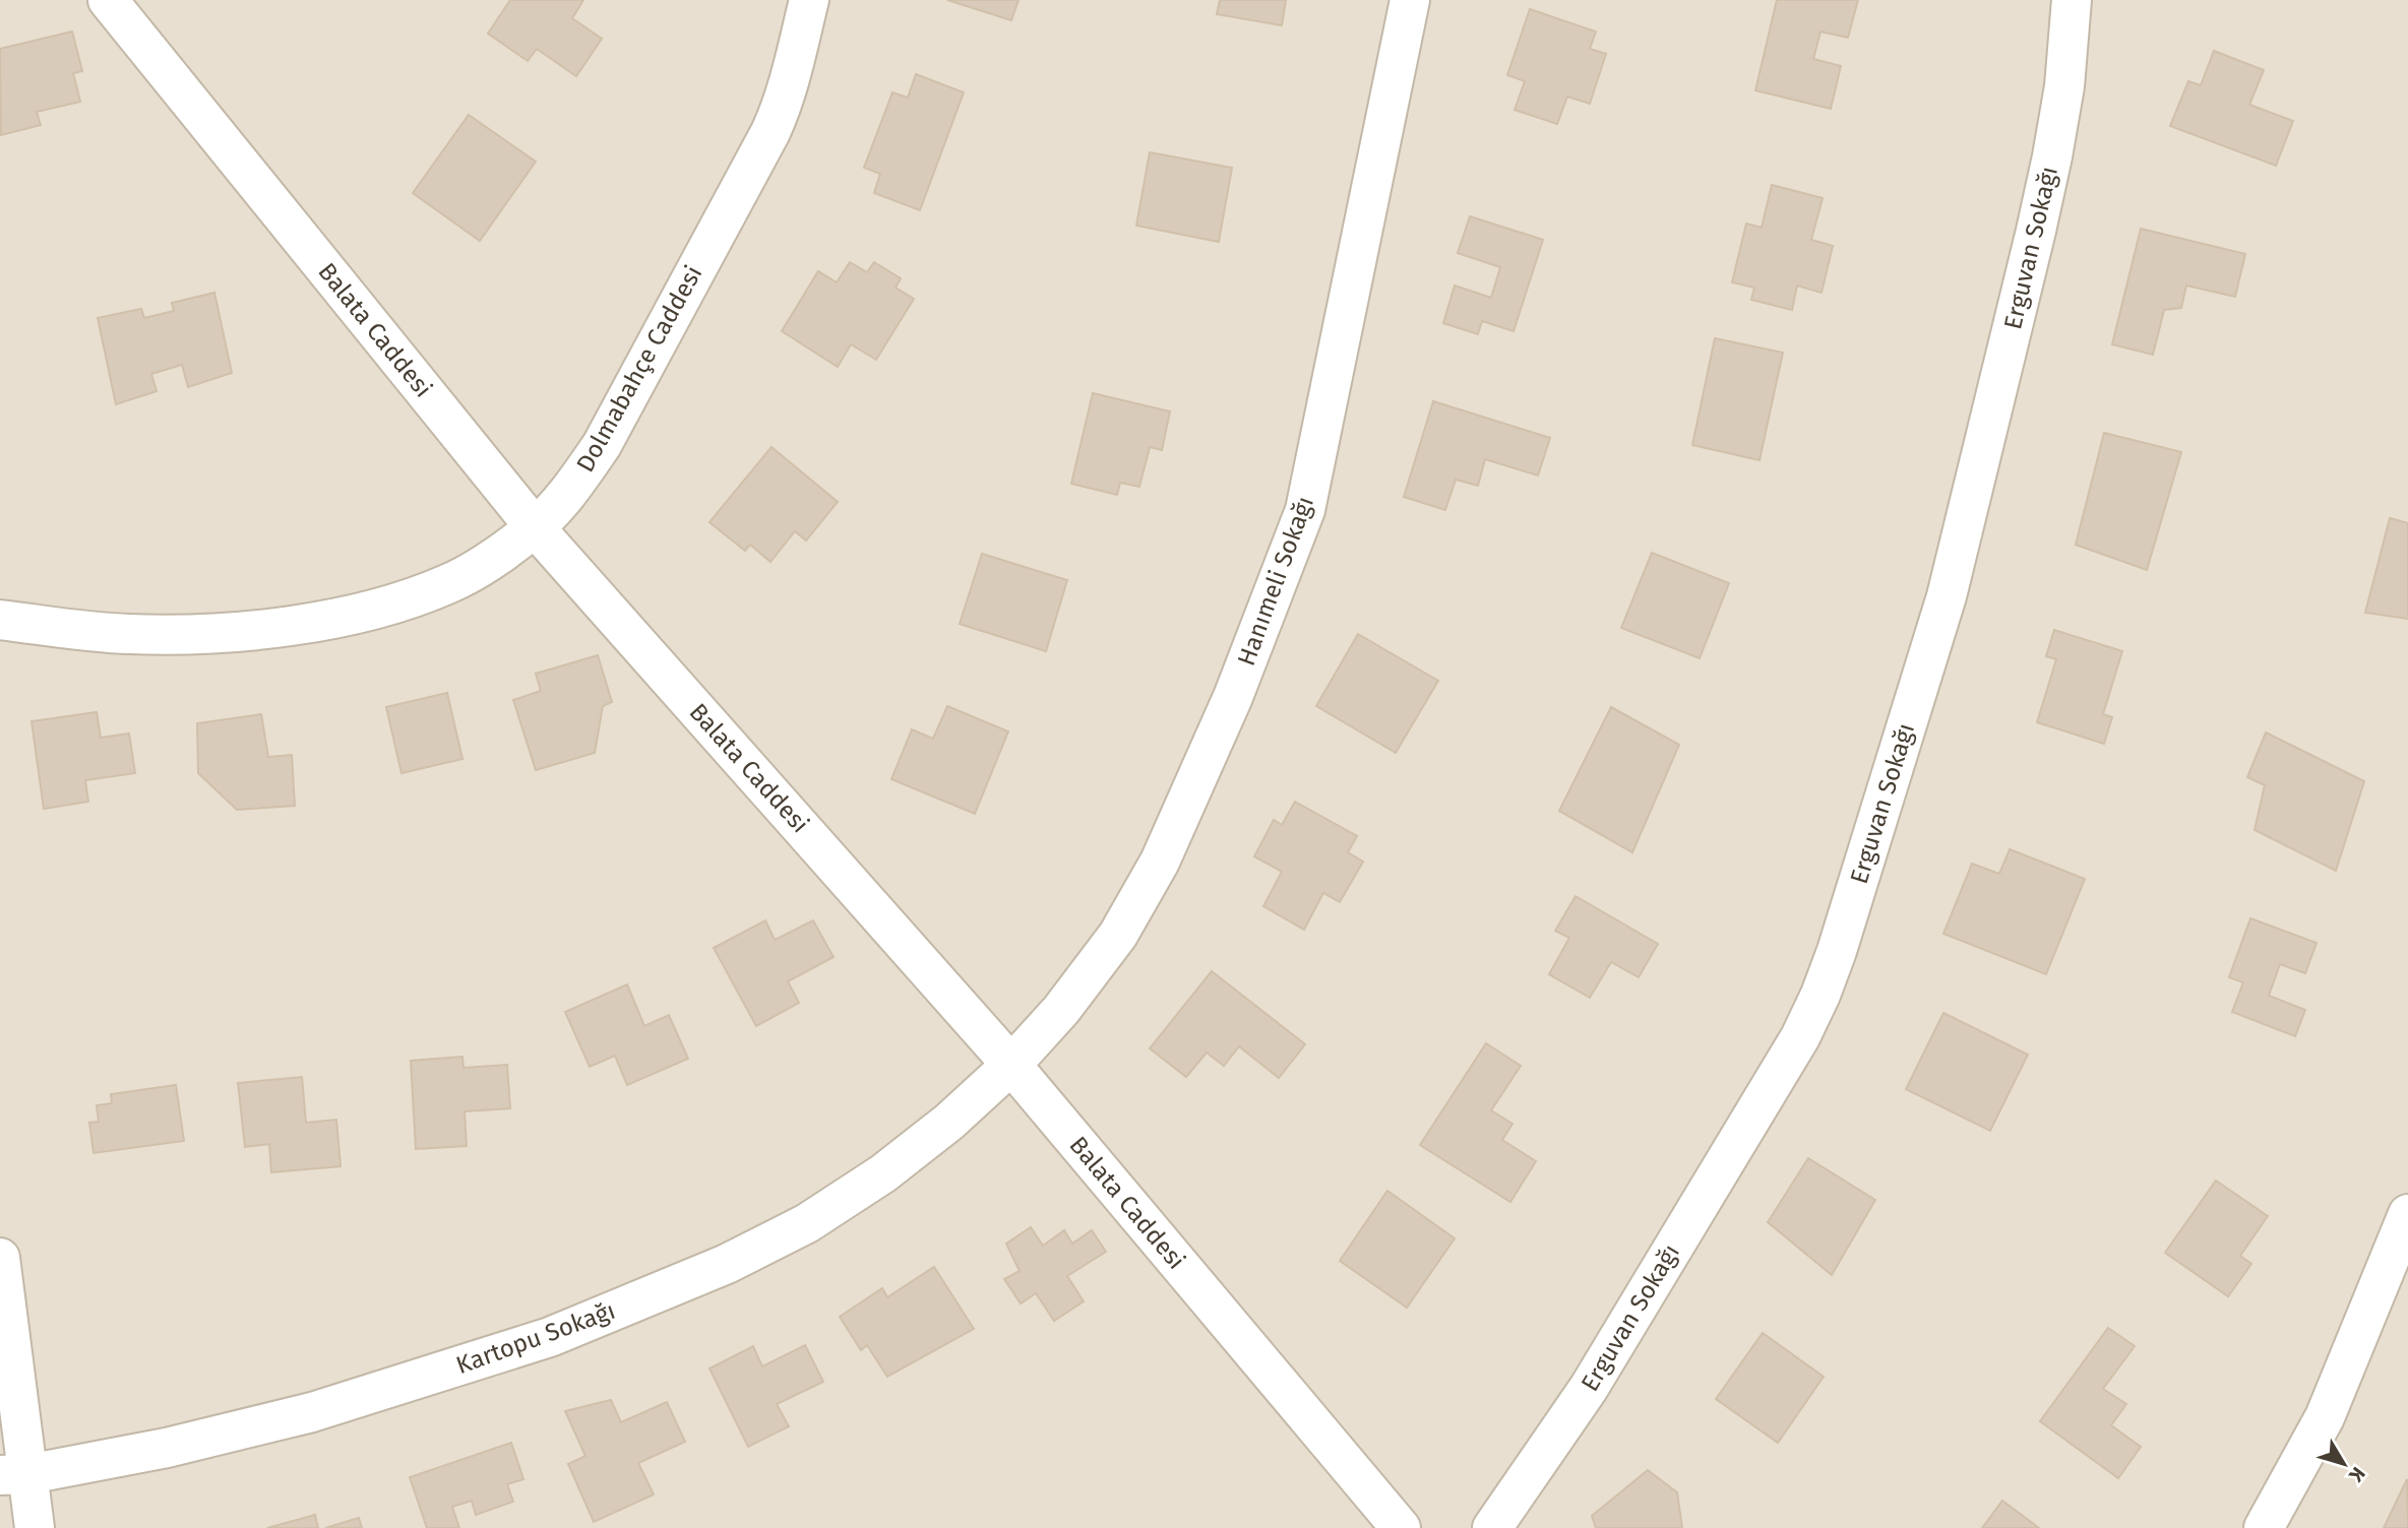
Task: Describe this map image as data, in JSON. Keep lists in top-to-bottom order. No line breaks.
{"streets":{"street":["Erguvan Sokağı","Balata Caddesi","Dolmabahçe Caddesi","Hanımeli Sokağı","Kartopu Sokağı"]},"crossings":[["Balata Caddesi","Dolmabahçe Caddesi"],["Balata Caddesi","Hanımeli Sokağı"],["Balata Caddesi","Kartopu Sokağı"],["Hanımeli Sokağı","Kartopu Sokağı"]],"north":"bottom right"}
